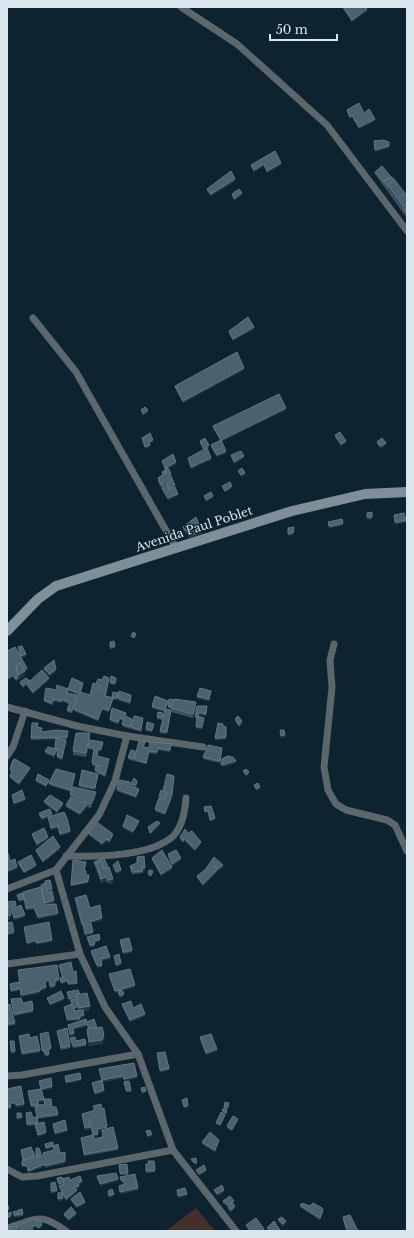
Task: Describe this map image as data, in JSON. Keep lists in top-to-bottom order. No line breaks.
{"streets":{"main road":["Avenida Paul Poblet"]},"scale_bar":"50 m"}
